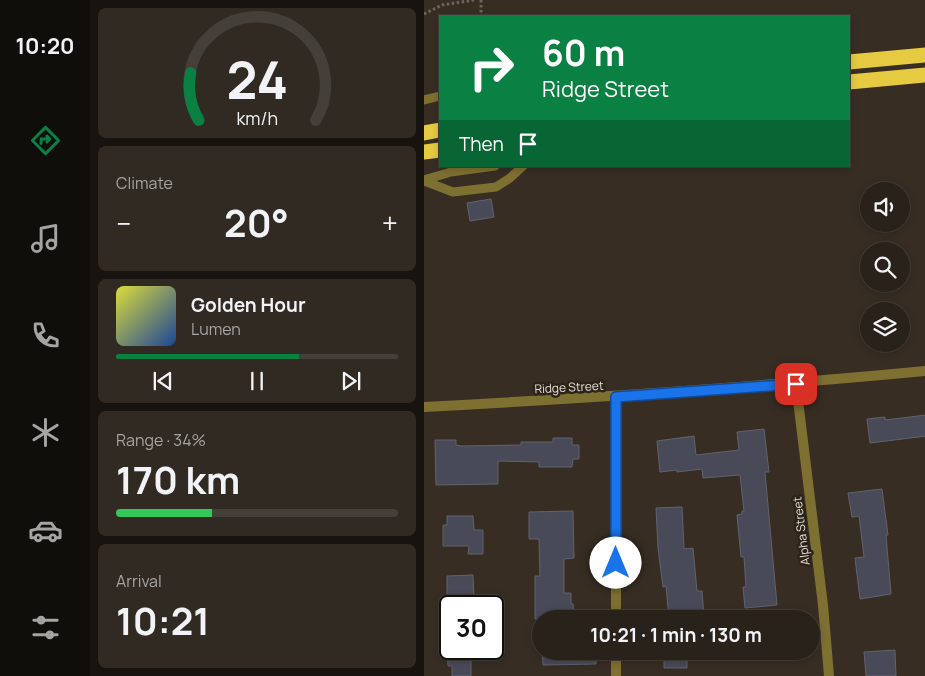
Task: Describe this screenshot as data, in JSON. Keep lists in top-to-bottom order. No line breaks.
{"streets":{"street":["Ridge Street","Alpha Street"]},"crossings":[["Ridge Street","Alpha Street"]],"page":{"tabs":"10:20","turn":["60 m","Ridge Street"],"then":"Then","tile":["Climate",["Range · 34%","170 km"],["Arrival","10:21"]],"heat":["−","20°","+"],"song":["Golden Hour","Lumen"],"limit":"30","trip":"10:21 · 1 min · 130 m","gauge":["24","km/h"]}}
